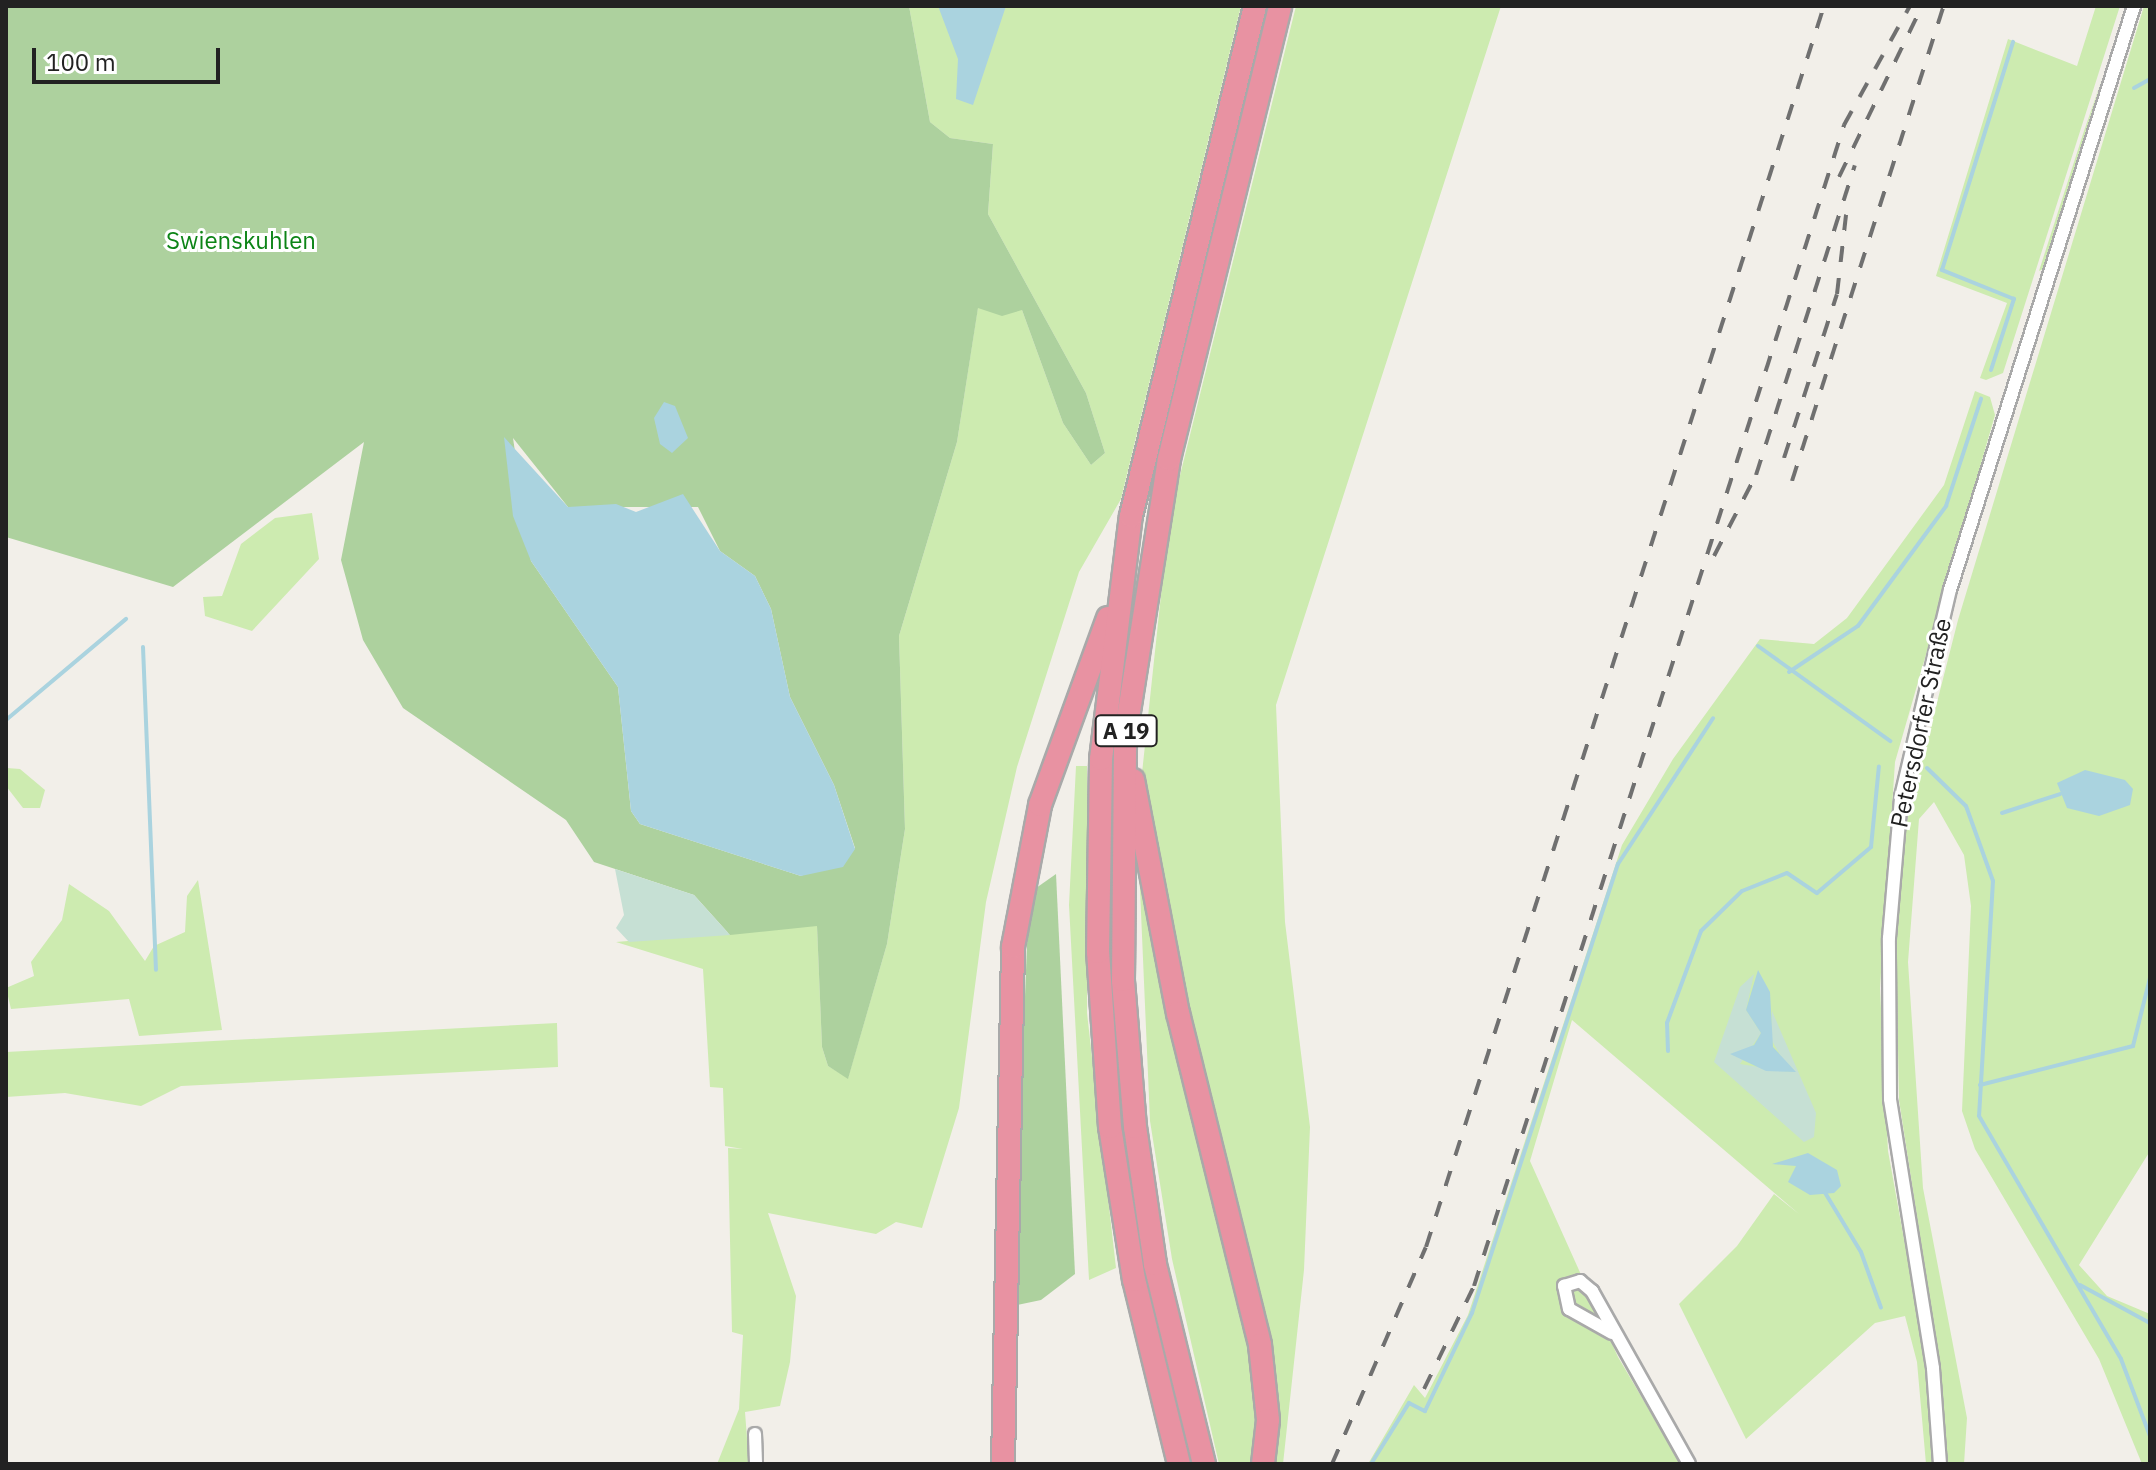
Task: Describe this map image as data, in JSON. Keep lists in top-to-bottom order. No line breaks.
{"streets":{"highway":["A 19"],"street":["Petersdorfer Straße"]},"parks":["Swienskuhlen"],"scale_bar":"100 m"}
